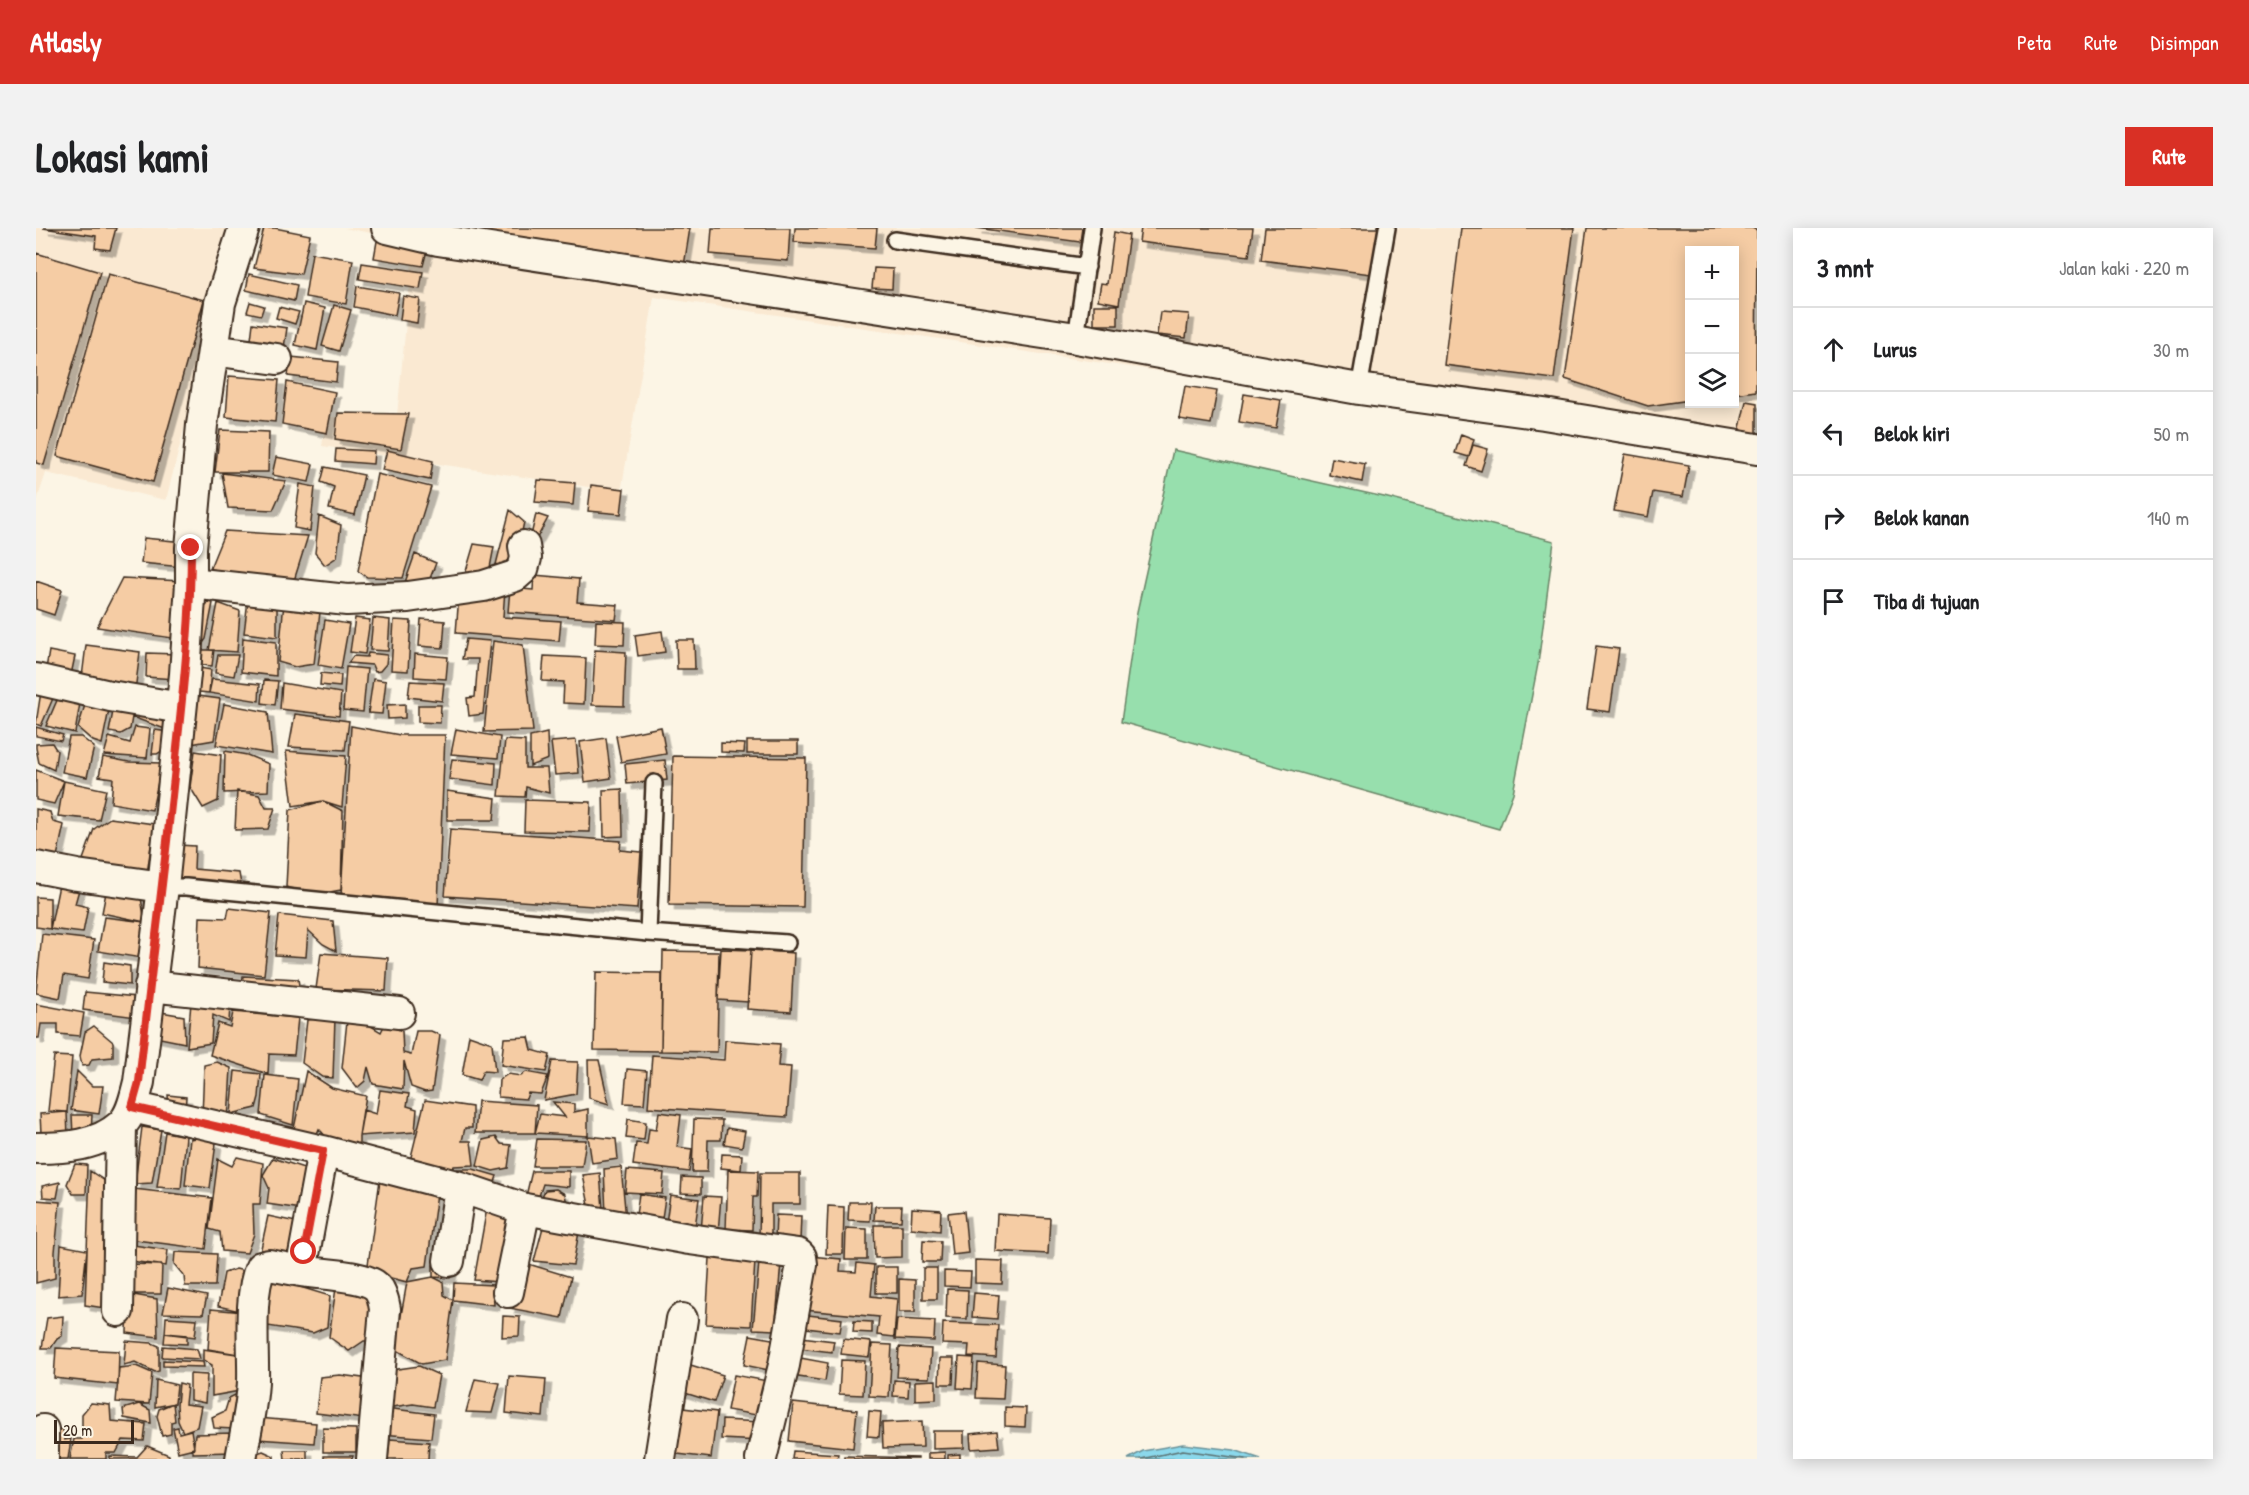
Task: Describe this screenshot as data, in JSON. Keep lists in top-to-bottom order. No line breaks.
{"scale_bar":"20 m","page":{"header":"Atlasly","nav":["Peta","Rute","Disimpan"],"buttons":"Rute","title":"Lokasi kami","heading":["3 mnt","Jalan kaki · 220 m"],"map_buttons":["+","−"],"list":[["Lurus","30 m"],["Belok kiri","50 m"],["Belok kanan","140 m"],"Tiba di tujuan"],"scale":"20 m"}}
